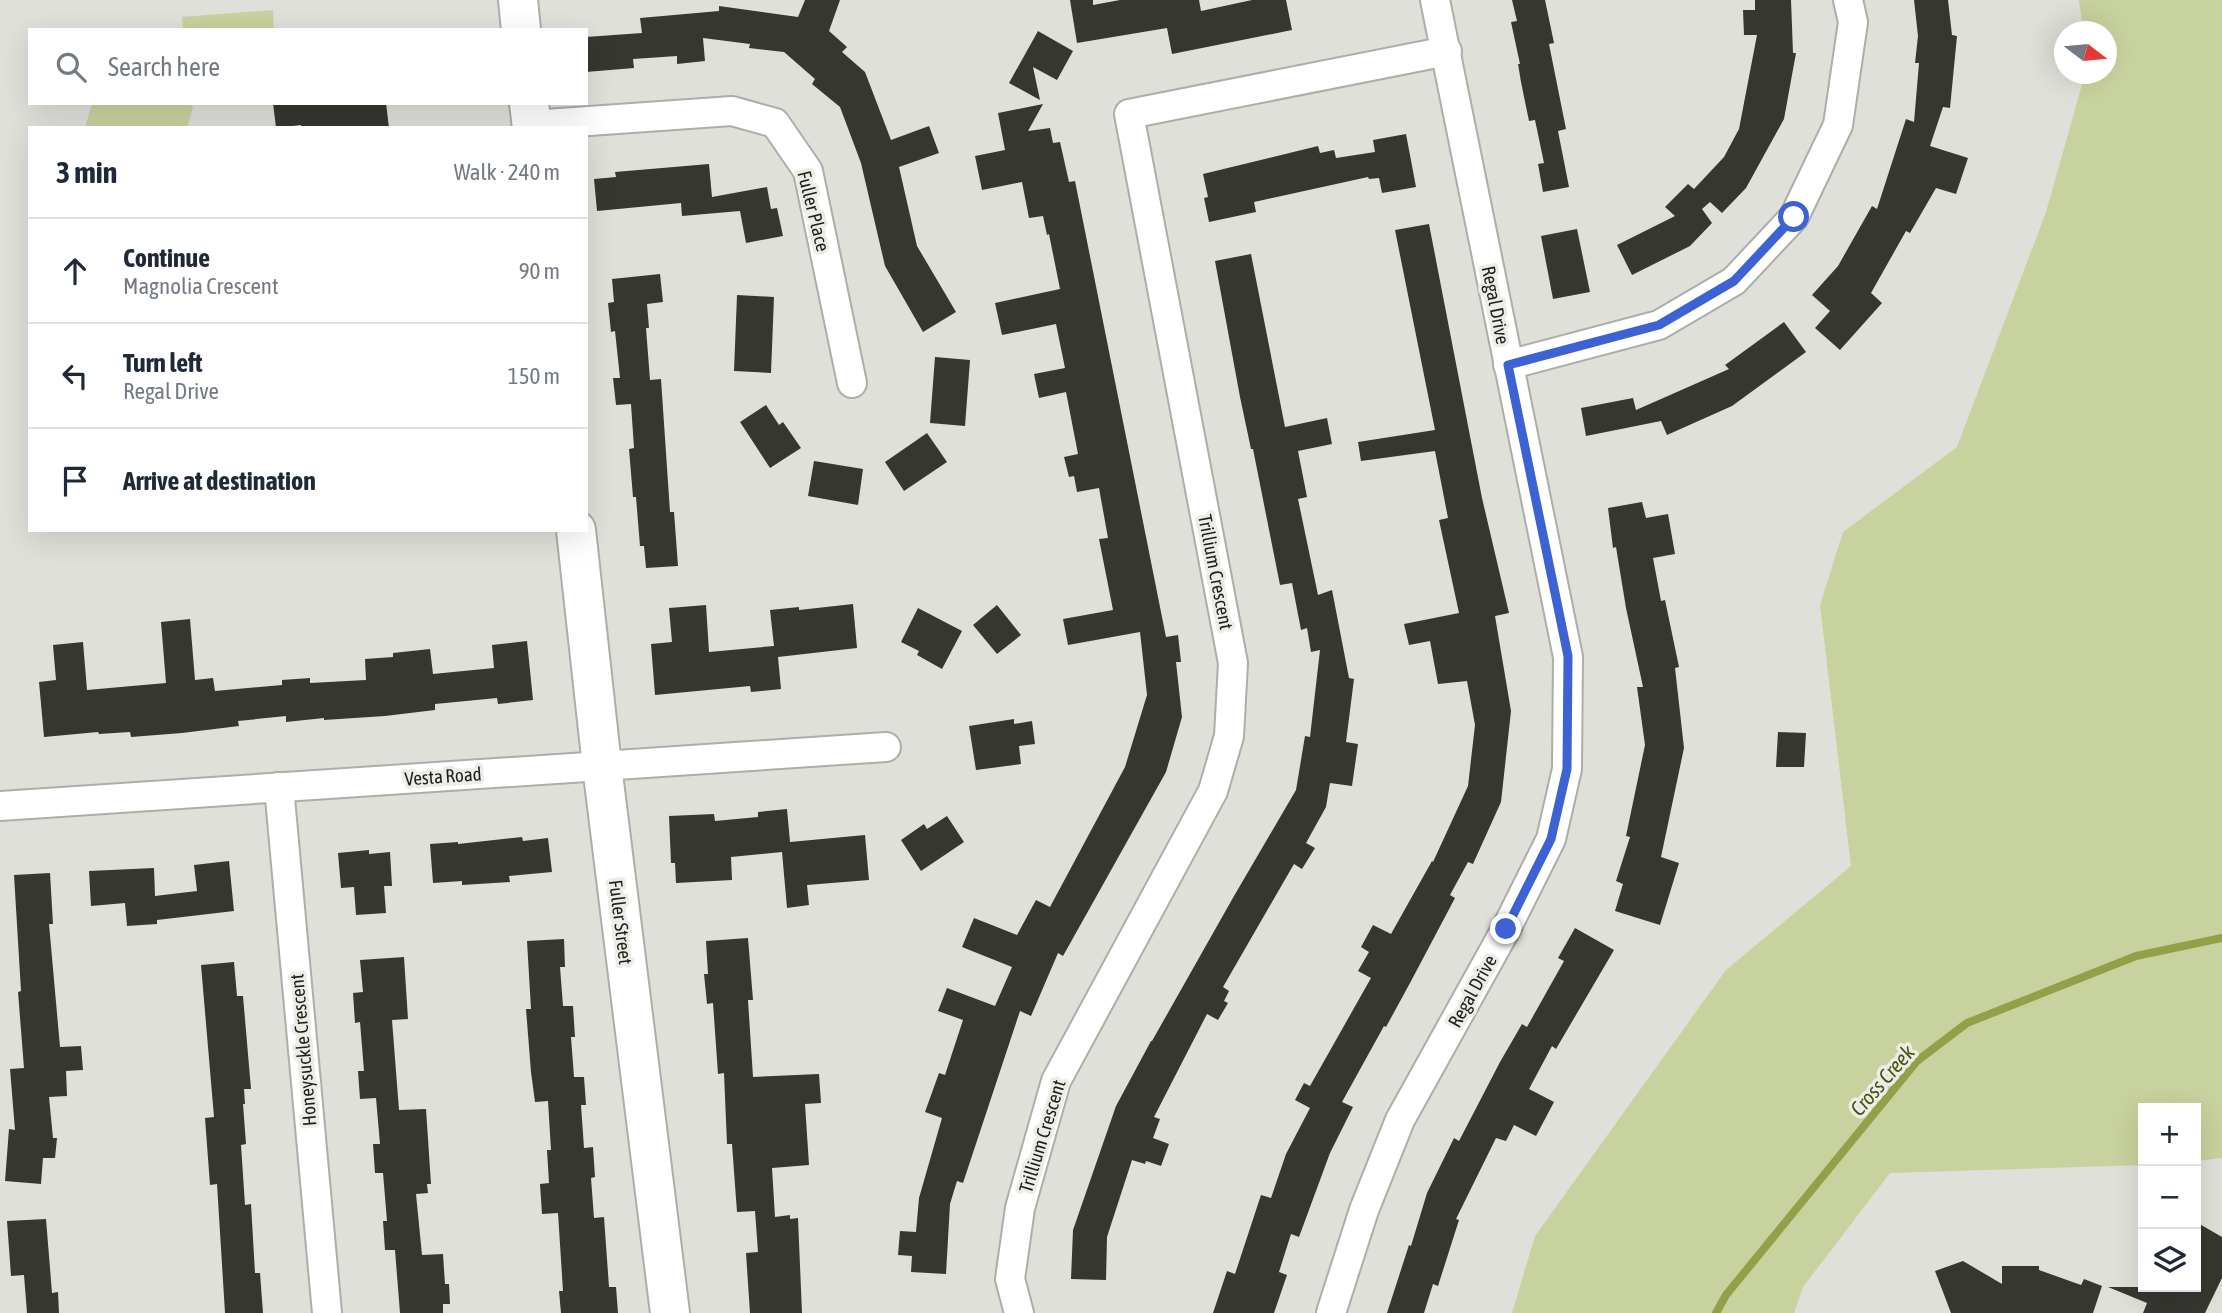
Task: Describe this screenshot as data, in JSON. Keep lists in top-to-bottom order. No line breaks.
{"streets":{"street":["Fuller Place","Regal Drive","Trillium Crescent","Vesta Road","Fuller Street","Honeysuckle Crescent"]},"crossings":[["Regal Drive","Trillium Crescent"],["Vesta Road","Fuller Street"],["Vesta Road","Honeysuckle Crescent"]],"water":["Cross Creek"],"north":"right","page":{"search":"Search here","heading":["3 min","Walk · 240 m"],"list":[["Continue","Magnolia Crescent","90 m"],["Turn left","Regal Drive","150 m"],"Arrive at destination"],"map_buttons":["+","−"]}}
